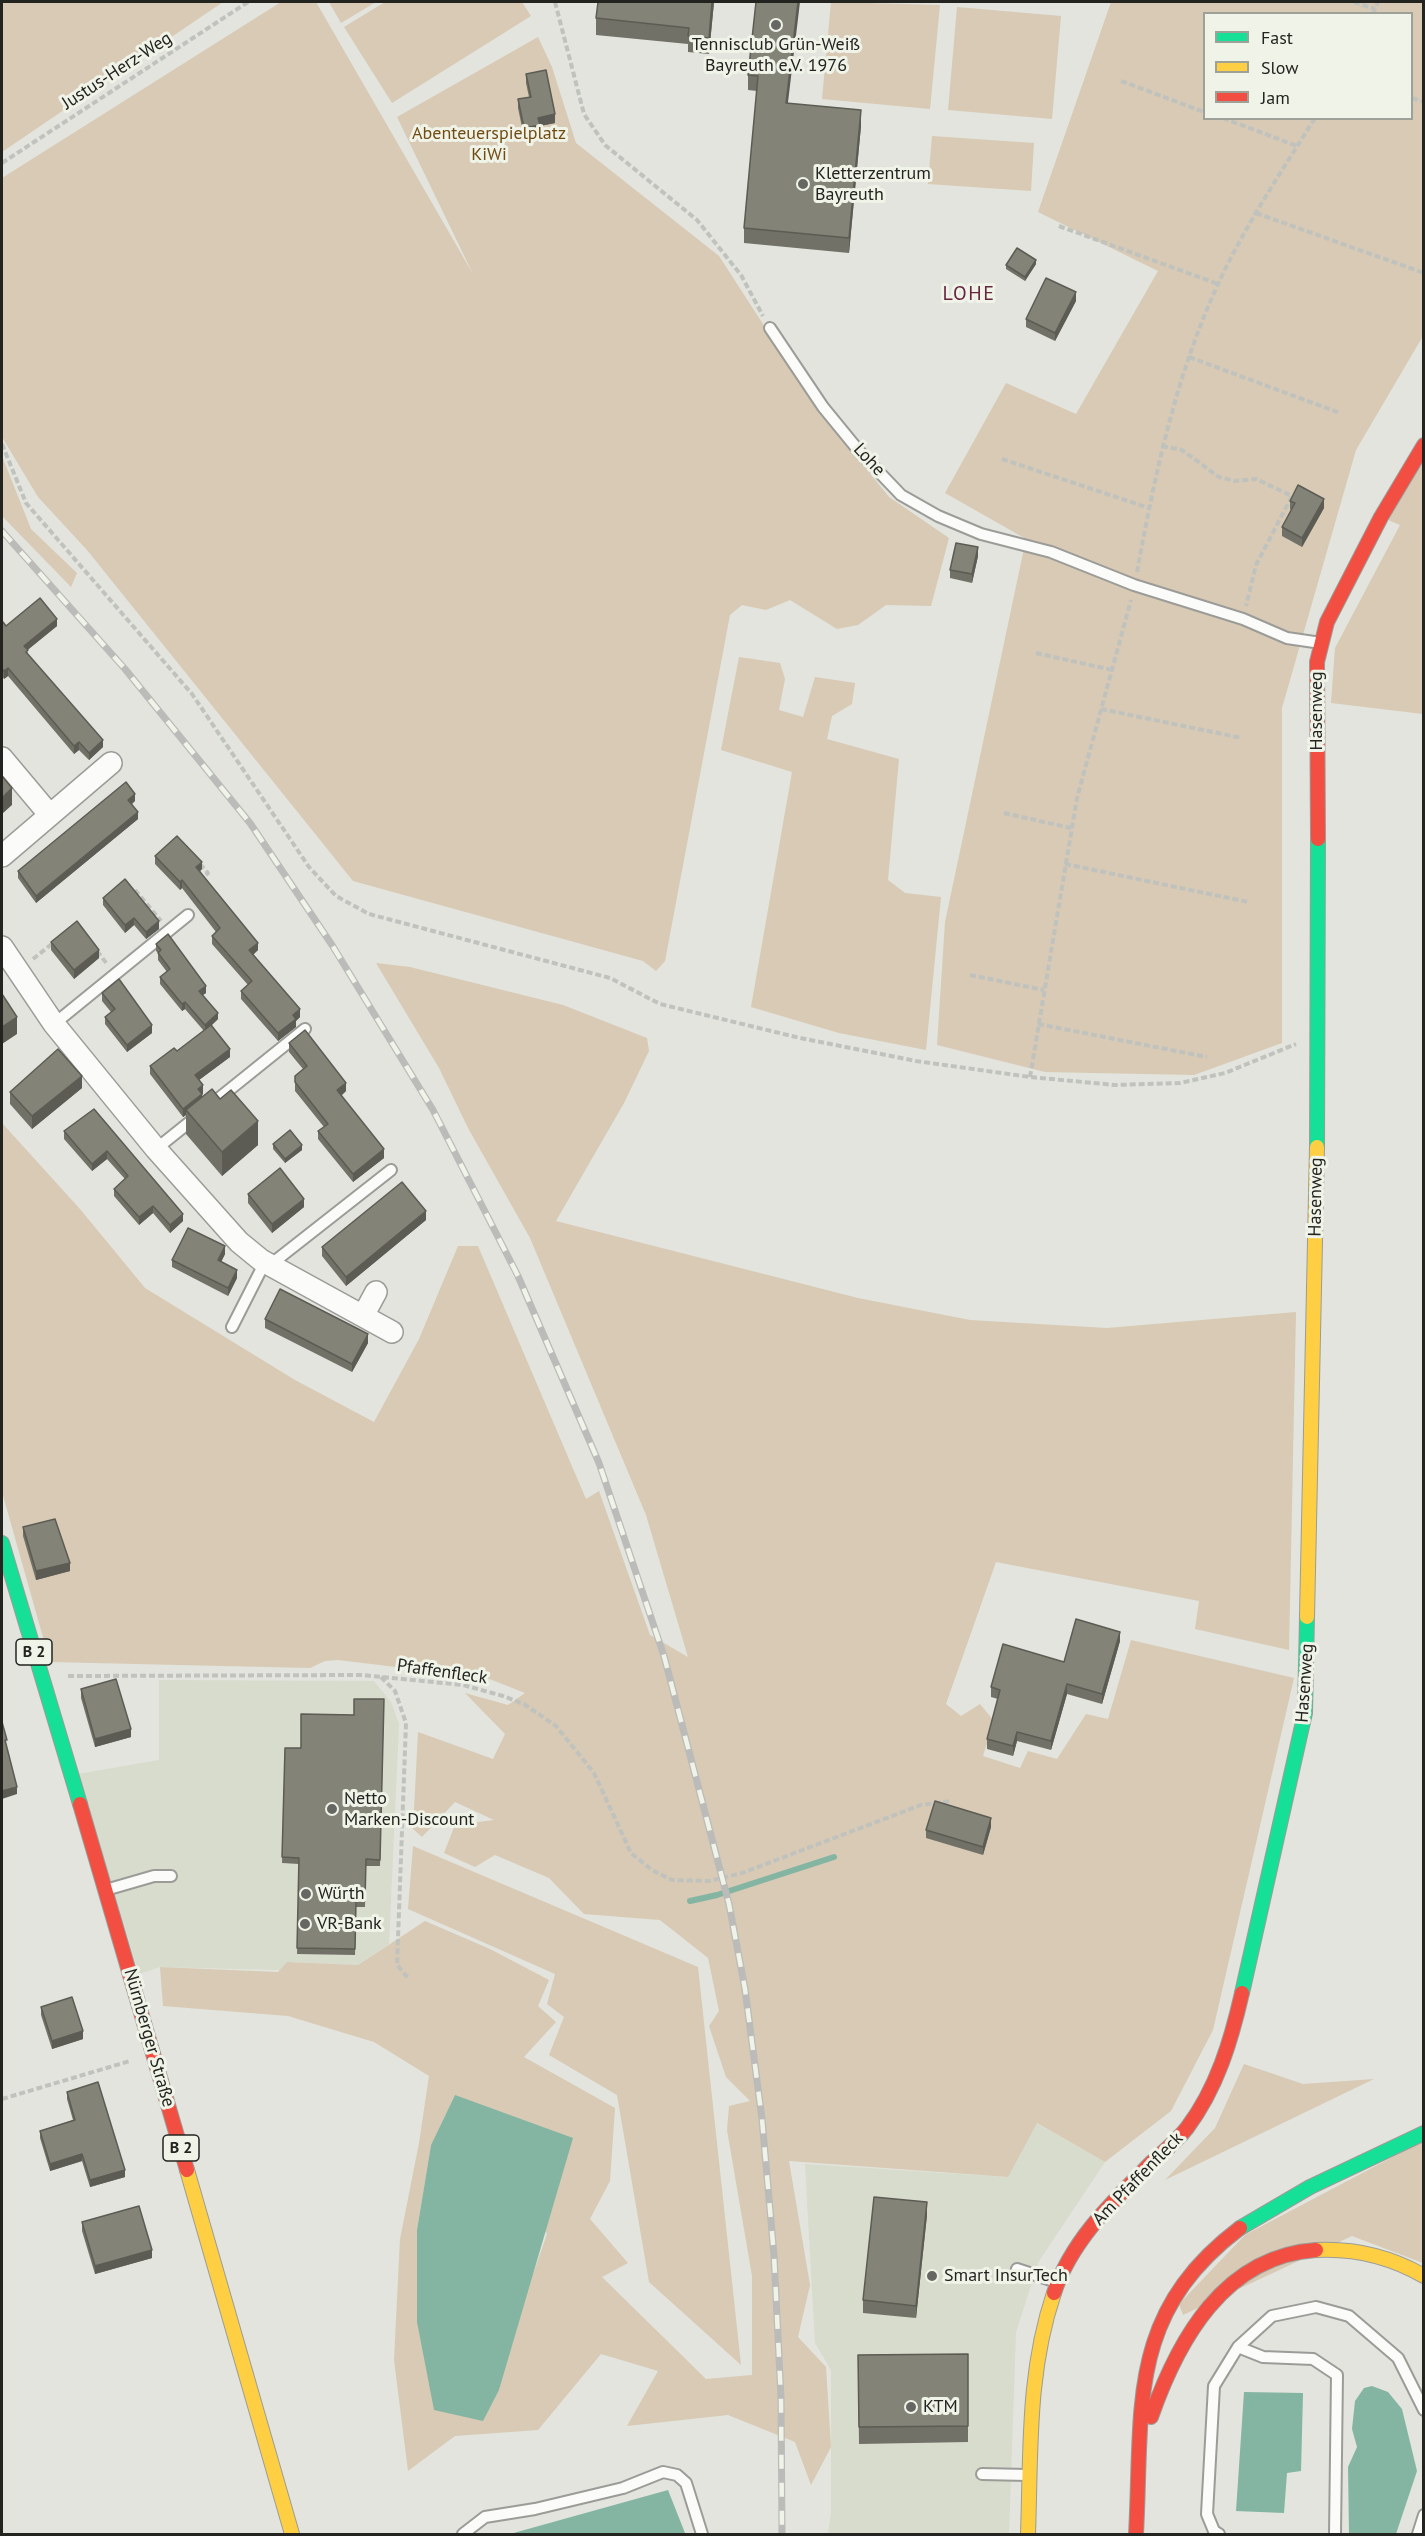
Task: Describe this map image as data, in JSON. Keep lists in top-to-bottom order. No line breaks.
{"streets":{"main road":["Hasenweg","B 2","Nürnberger Straße","Am Pfaffenfleck"],"lane":["Lohe"],"path":["Justus-Herz-Weg","Pfaffenfleck"]},"crossings":[["Lohe","Hasenweg"],["Hasenweg","Am Pfaffenfleck"],["Pfaffenfleck","Nürnberger Straße"]],"districts":["LOHE"],"parks":["Abenteuerspielplatz KiWi"],"places":["Tennisclub Grün-Weiß Bayreuth e.V. 1976","Kletterzentrum Bayreuth","Netto Marken-Discount","Würth","VR-Bank","Smart InsurTech","KTM"],"legend":["Fast","Slow","Jam"]}
